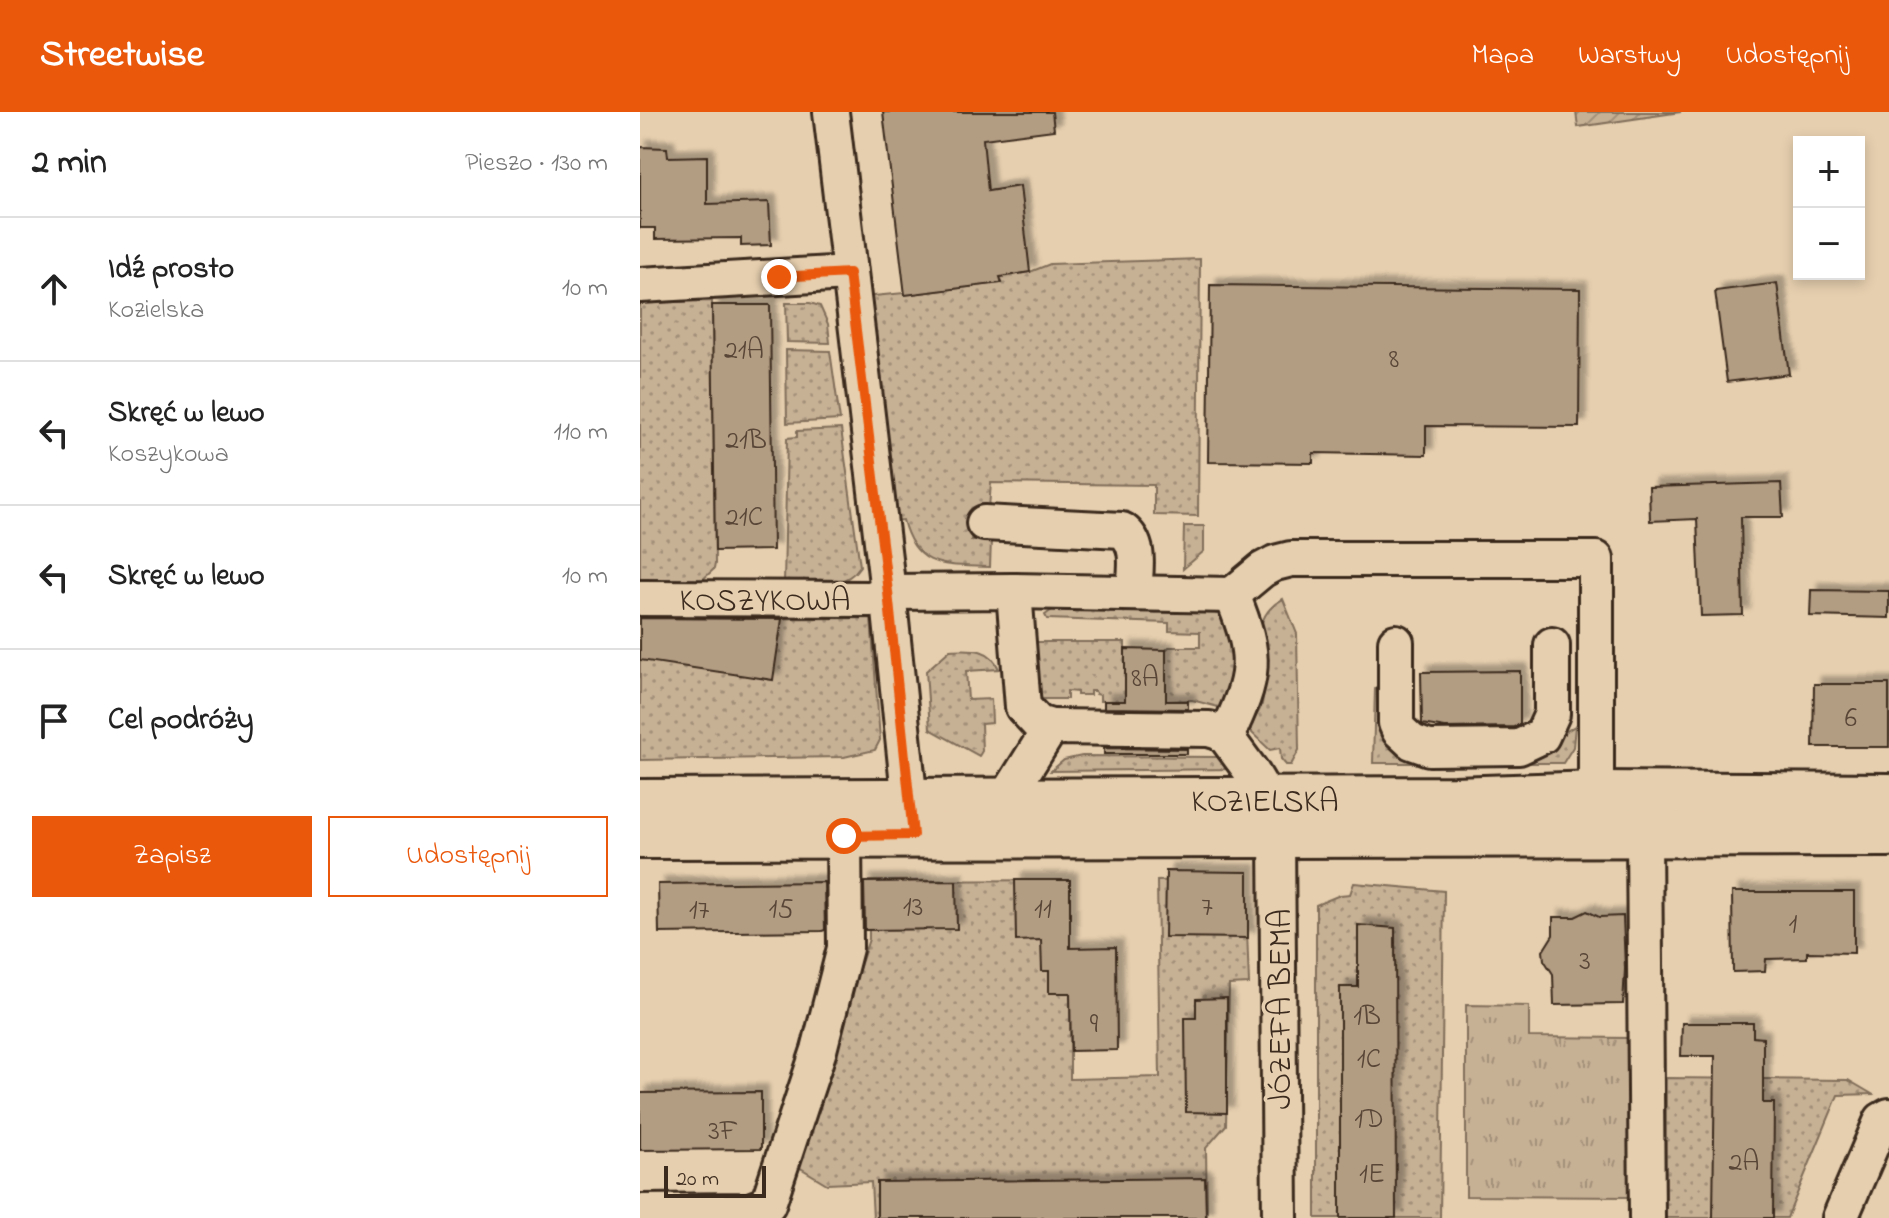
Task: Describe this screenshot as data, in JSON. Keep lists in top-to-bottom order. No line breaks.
{"streets":{"main road":["KOZIELSKA"],"street":["KOSZYKOWA","JÓZEFA BEMA"]},"crossings":[["KOSZYKOWA","KOZIELSKA"],["KOZIELSKA","JÓZEFA BEMA"]],"house_numbers":["21A","8","21B","21C","8A","6","13","7","15","11","17","1","3","1B","9","1C","1D","3F","2A","1E"],"scale_bar":"20 m","page":{"header":"Streetwise","nav":["Mapa","Warstwy","Udostępnij"],"heading":["2 min","Pieszo · 130 m"],"map_buttons":["+","−"],"list":[["Idź prosto","Kozielska","10 m"],["Skręć w lewo","Koszykowa","110 m"],["Skręć w lewo","10 m"],"Cel podróży"],"buttons":["Zapisz","Udostępnij"],"scale":"20 m"}}
